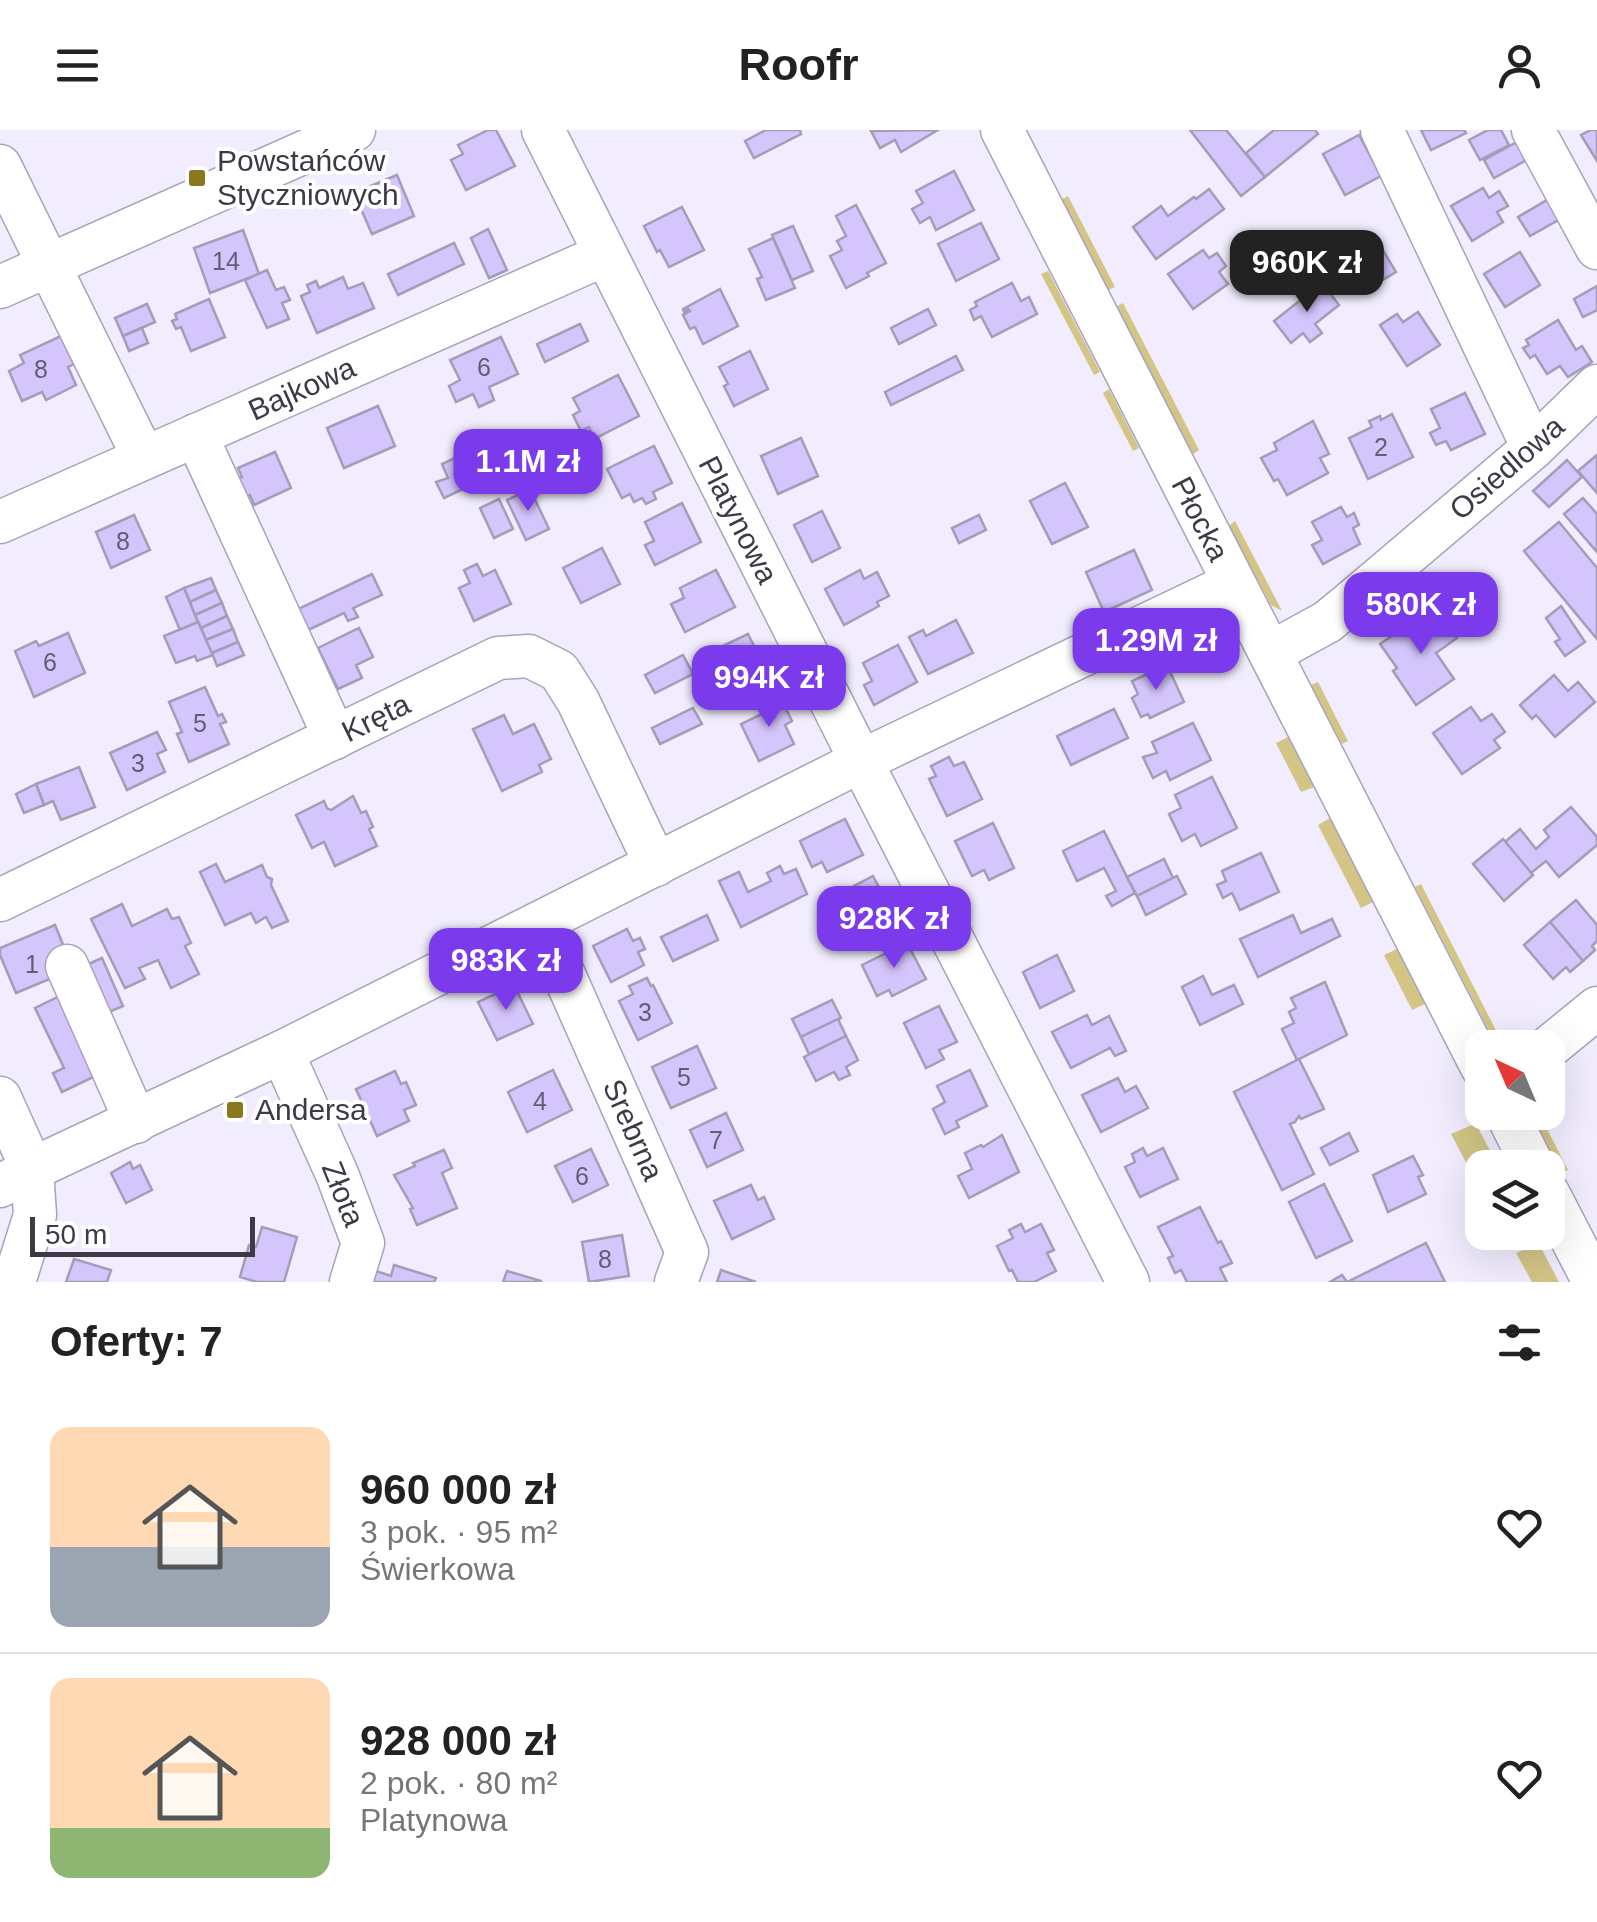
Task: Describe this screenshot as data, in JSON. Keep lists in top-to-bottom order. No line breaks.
{"streets":{"street":["Bajkowa","Osiedlowa","Płocka","Platynowa","Kręta","Srebrna","Złota"]},"crossings":[["Bajkowa","Platynowa"],["Osiedlowa","Płocka"]],"places":{"transit":["Powstańców Styczniowych","Andersa"]},"house_numbers":["14","6","8","2","8","6","5","3","1","3","5","4","7","6","8"],"scale_bar":"50 m","north":"top left","page":{"header":"Roofr","price":["960K zł","1.1M zł","580K zł","1.29M zł","994K zł","928K zł","983K zł"],"scale":"50 m","heading":"Oferty: 7","list":[{"name":"960 000 zł","note":"3 pok. · 95 m² · Świerkowa"},{"name":"928 000 zł","note":"2 pok. · 80 m² · Platynowa"}]}}
